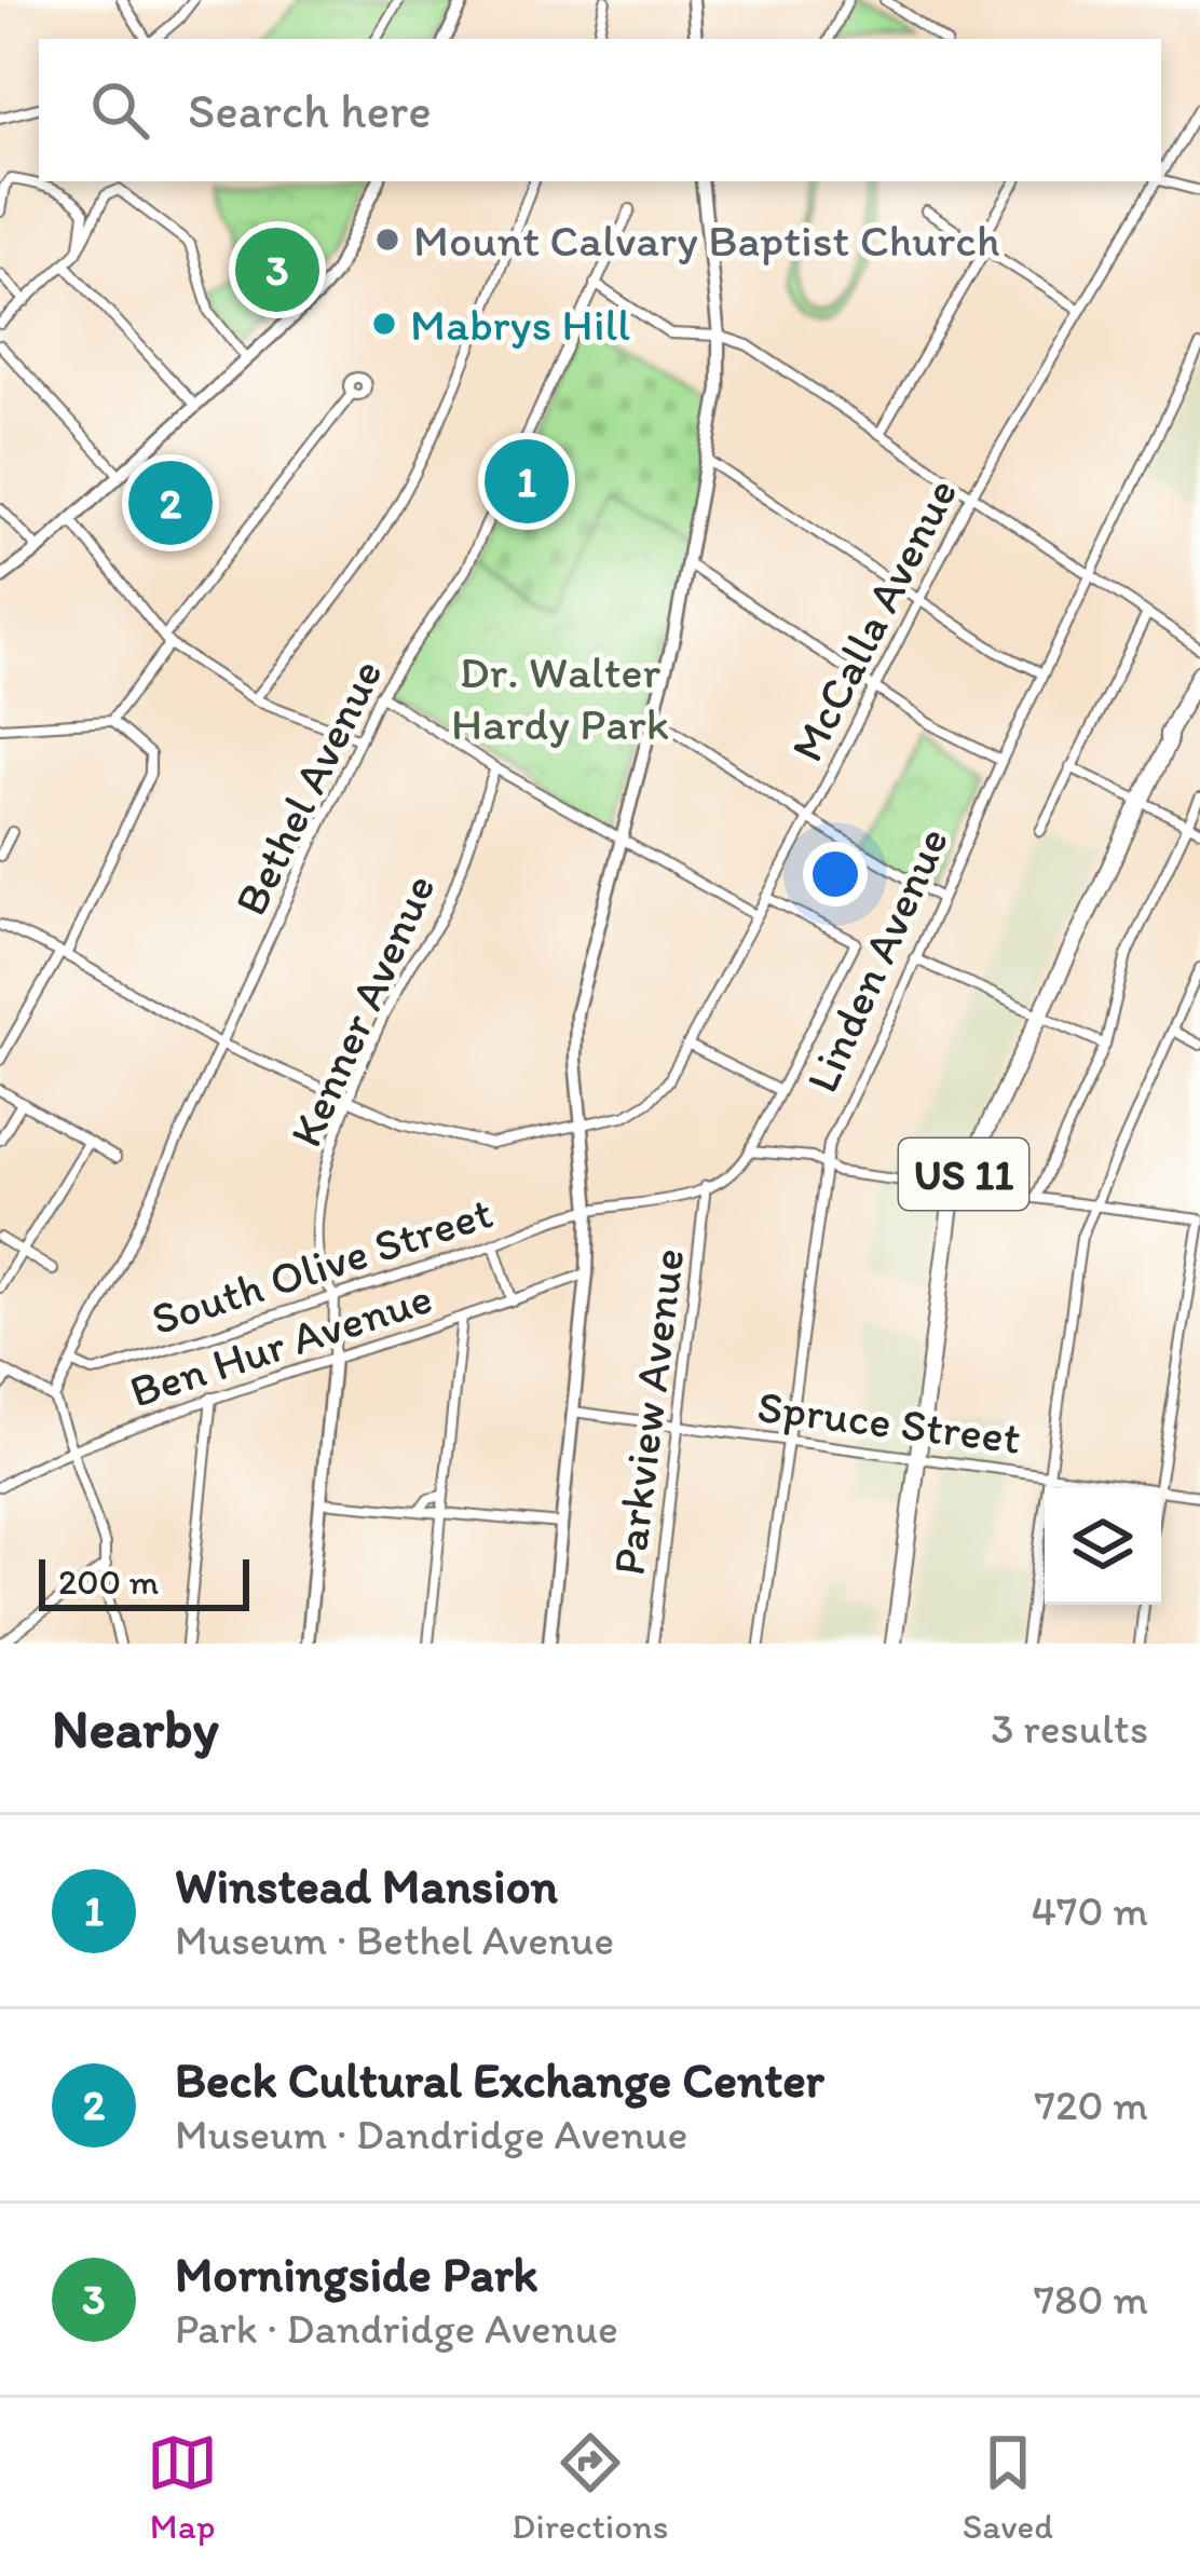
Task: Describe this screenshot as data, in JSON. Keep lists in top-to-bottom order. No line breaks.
{"streets":{"main road":["US 11"],"street":["McCalla Avenue","Bethel Avenue","Linden Avenue","Kenner Avenue","South Olive Street","Ben Hur Avenue","Parkview Avenue","Spruce Street"]},"crossings":[["McCalla Avenue","Bethel Avenue"],["McCalla Avenue","Kenner Avenue"],["McCalla Avenue","Parkview Avenue"],["Bethel Avenue","South Olive Street"],["Linden Avenue","Spruce Street"],["Kenner Avenue","South Olive Street"],["Kenner Avenue","Ben Hur Avenue"],["US 11","Spruce Street"],["South Olive Street","Parkview Avenue"],["Parkview Avenue","Spruce Street"]],"parks":["Dr. Walter Hardy Park"],"places":["Mount Calvary Baptist Church","Mabrys Hill"],"scale_bar":"200 m","page":{"search":"Search here","pins":["3","1","2"],"scale":"200 m","heading":["Nearby","3 results"],"list":[{"mark":"1","name":"Winstead Mansion","note":"Museum · Bethel Avenue","value":"470 m"},{"mark":"2","name":"Beck Cultural Exchange Center","note":"Museum · Dandridge Avenue","value":"720 m"},{"mark":"3","name":"Morningside Park","note":"Park · Dandridge Avenue","value":"780 m"}],"nav":["Map","Directions","Saved"]}}
